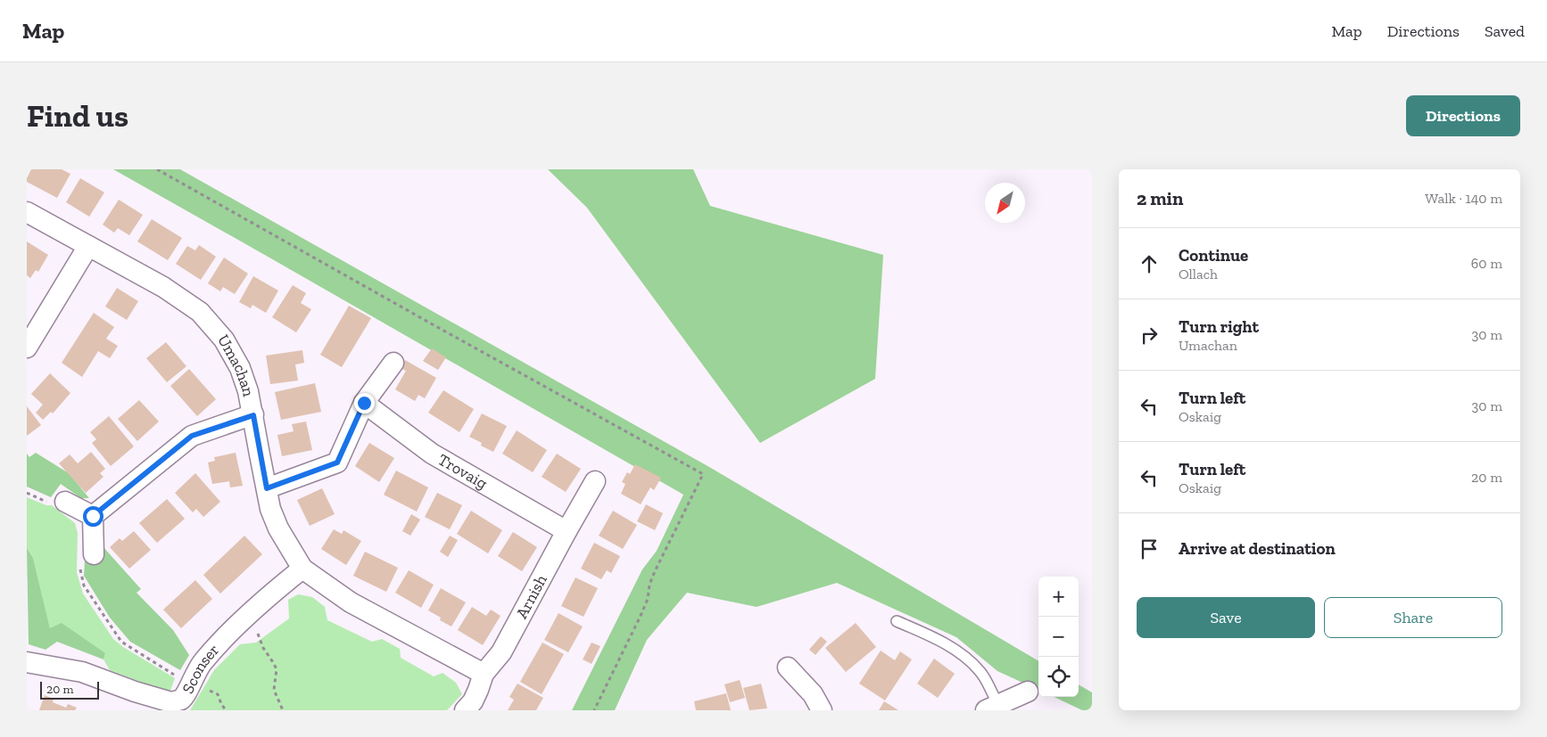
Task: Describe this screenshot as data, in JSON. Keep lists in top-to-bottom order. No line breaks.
{"streets":{"street":["Umachan","Trovaig","Arnish","Sconser"]},"crossings":[["Umachan","Arnish"],["Umachan","Sconser"],["Trovaig","Arnish"]],"scale_bar":"20 m","north":"bottom left","page":{"header":"Map","nav":["Map","Directions","Saved"],"buttons":["Directions",["Save","Share"]],"title":"Find us","heading":["2 min","Walk · 140 m"],"list":[["Continue","Ollach","60 m"],["Turn right","Umachan","30 m"],["Turn left","Oskaig","30 m"],["Turn left","Oskaig","20 m"],"Arrive at destination"],"map_buttons":["+","−"],"scale":"20 m"}}
